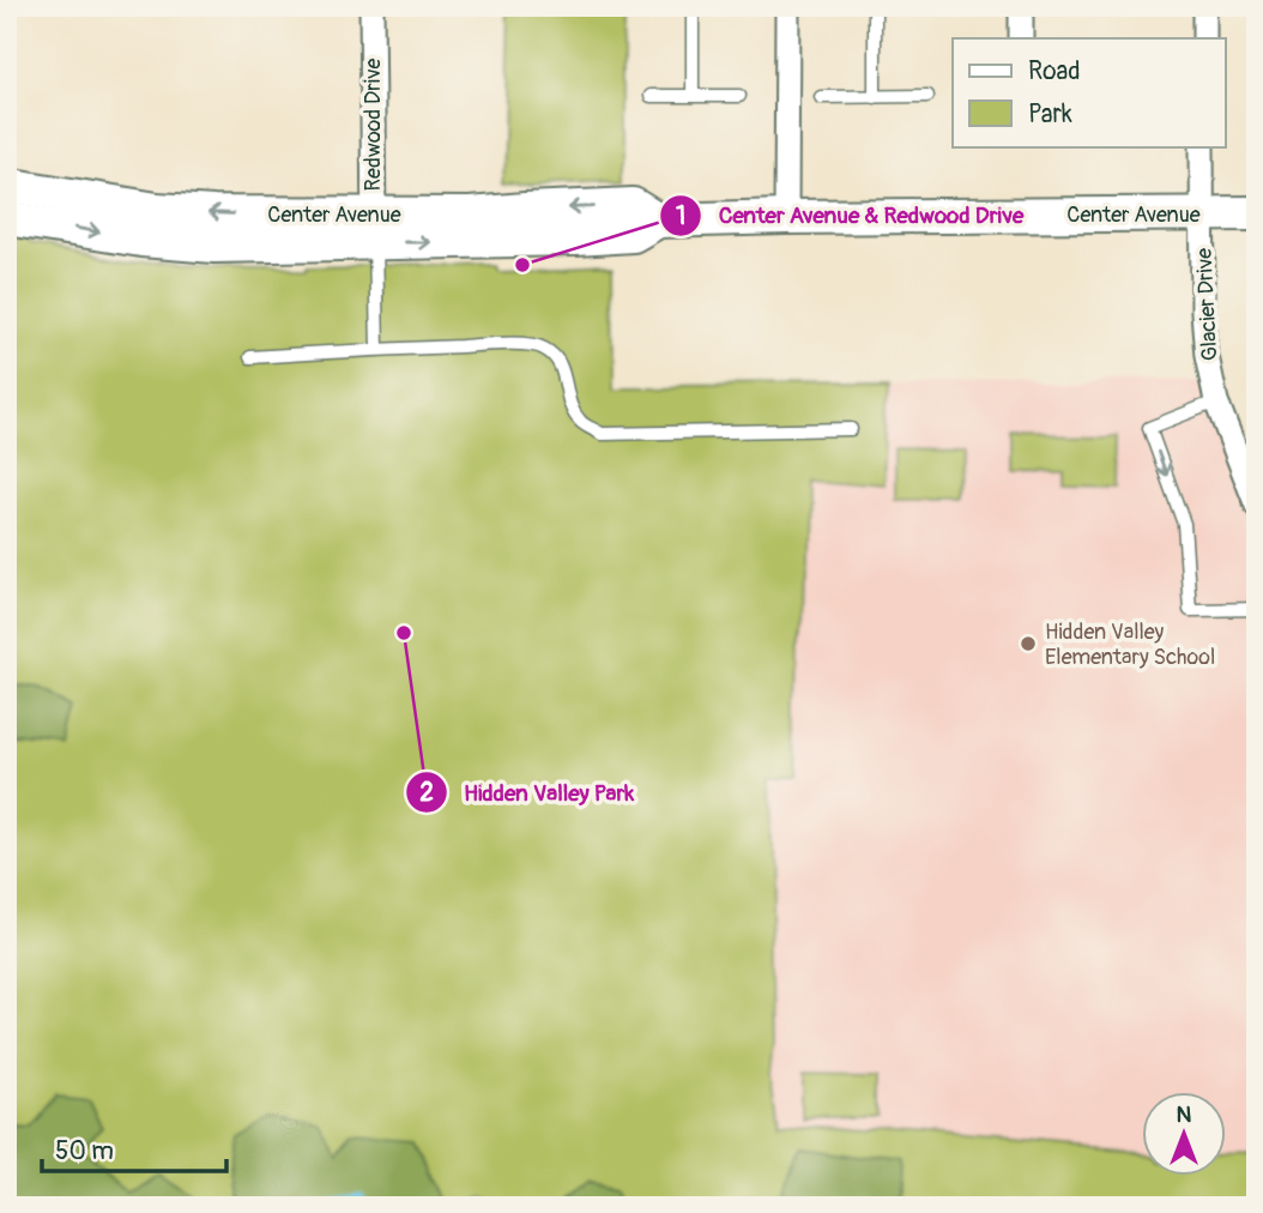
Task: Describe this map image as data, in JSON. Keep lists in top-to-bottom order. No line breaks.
{"streets":{"street":["Redwood Drive","Center Avenue","Glacier Drive"]},"crossings":[["Redwood Drive","Center Avenue"],["Center Avenue","Glacier Drive"]],"places":["Center Avenue & Redwood Drive","Hidden Valley Park","Hidden Valley Elementary School"],"legend":["Road","Park"],"scale_bar":"50 m","north":"top"}
